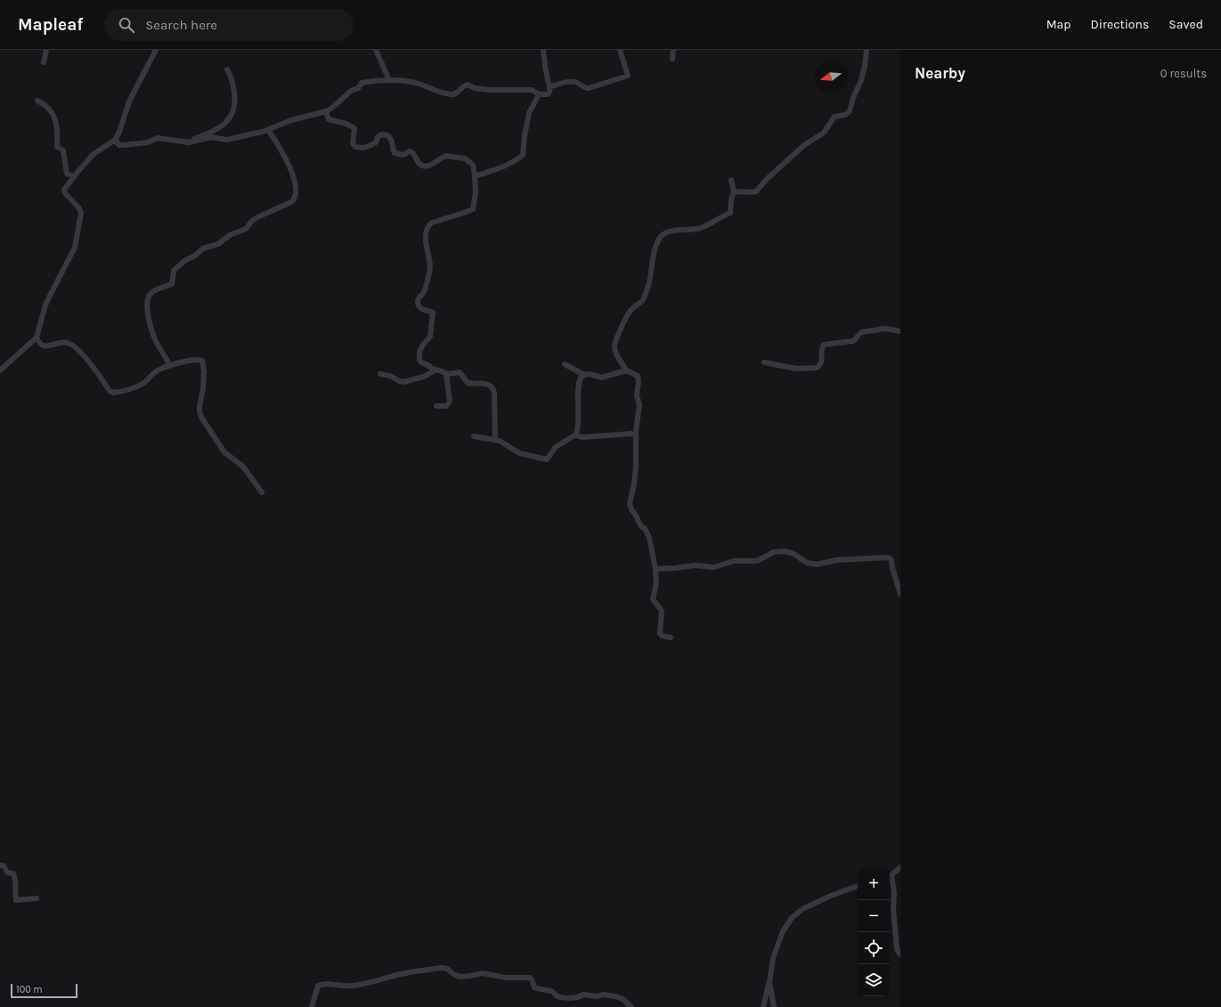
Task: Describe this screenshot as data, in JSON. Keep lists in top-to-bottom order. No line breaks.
{"scale_bar":"100 m","north":"left","page":{"header":"Mapleaf","search":"Search here","nav":["Map","Directions","Saved"],"heading":["Nearby","0 results"],"map_buttons":["+","−"],"scale":"100 m"}}
